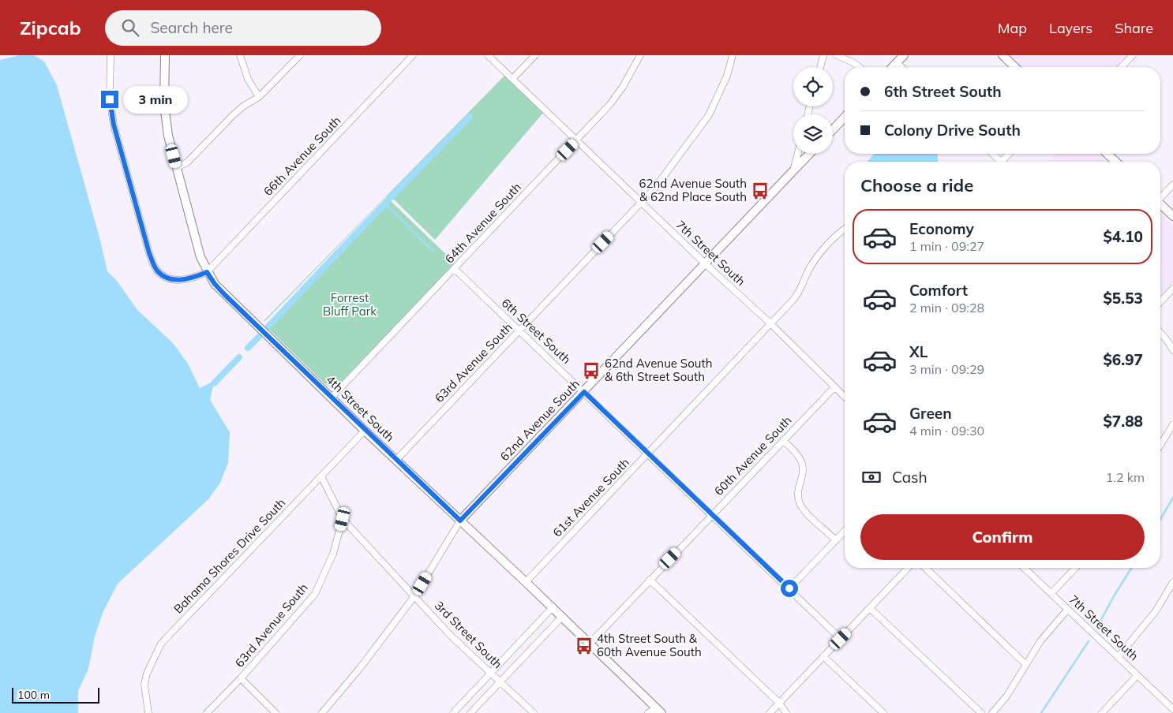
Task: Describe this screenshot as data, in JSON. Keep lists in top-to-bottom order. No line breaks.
{"streets":{"street":["66th Avenue South","64th Avenue South","7th Street South","6th Street South","63rd Avenue South","4th Street South","62nd Avenue South","60th Avenue South","61st Avenue South","Bahama Shores Drive South","3rd Street South"]},"crossings":[["66th Avenue South","4th Street South"],["64th Avenue South","7th Street South"],["64th Avenue South","6th Street South"],["64th Avenue South","4th Street South"],["7th Street South","63rd Avenue South"],["7th Street South","62nd Avenue South"],["7th Street South","60th Avenue South"],["7th Street South","61st Avenue South"],["6th Street South","63rd Avenue South"],["6th Street South","62nd Avenue South"],["6th Street South","60th Avenue South"],["6th Street South","61st Avenue South"],["63rd Avenue South","4th Street South"],["63rd Avenue South","3rd Street South"],["4th Street South","62nd Avenue South"],["4th Street South","60th Avenue South"],["4th Street South","61st Avenue South"],["4th Street South","Bahama Shores Drive South"],["62nd Avenue South","3rd Street South"],["Bahama Shores Drive South","3rd Street South"]],"parks":["Forrest Bluff Park"],"places":{"bus stop":["62nd Avenue South & 62nd Place South","62nd Avenue South & 6th Street South","4th Street South & 60th Avenue South"]},"scale_bar":"100 m","page":{"header":"Zipcab","search":"Search here","nav":["Map","Layers","Share"],"banner":["6th Street South","Colony Drive South"],"bubble":"3 min","heading":"Choose a ride","list":[{"name":"Economy","note":"1 min · 09:27","value":"$4.10"},{"name":"Comfort","note":"2 min · 09:28","value":"$5.53"},{"name":"XL","note":"3 min · 09:29","value":"$6.97"},{"name":"Green","note":"4 min · 09:30","value":"$7.88"}],"pay":["Cash","1.2 km"],"buttons":"Confirm","scale":"100 m"}}
